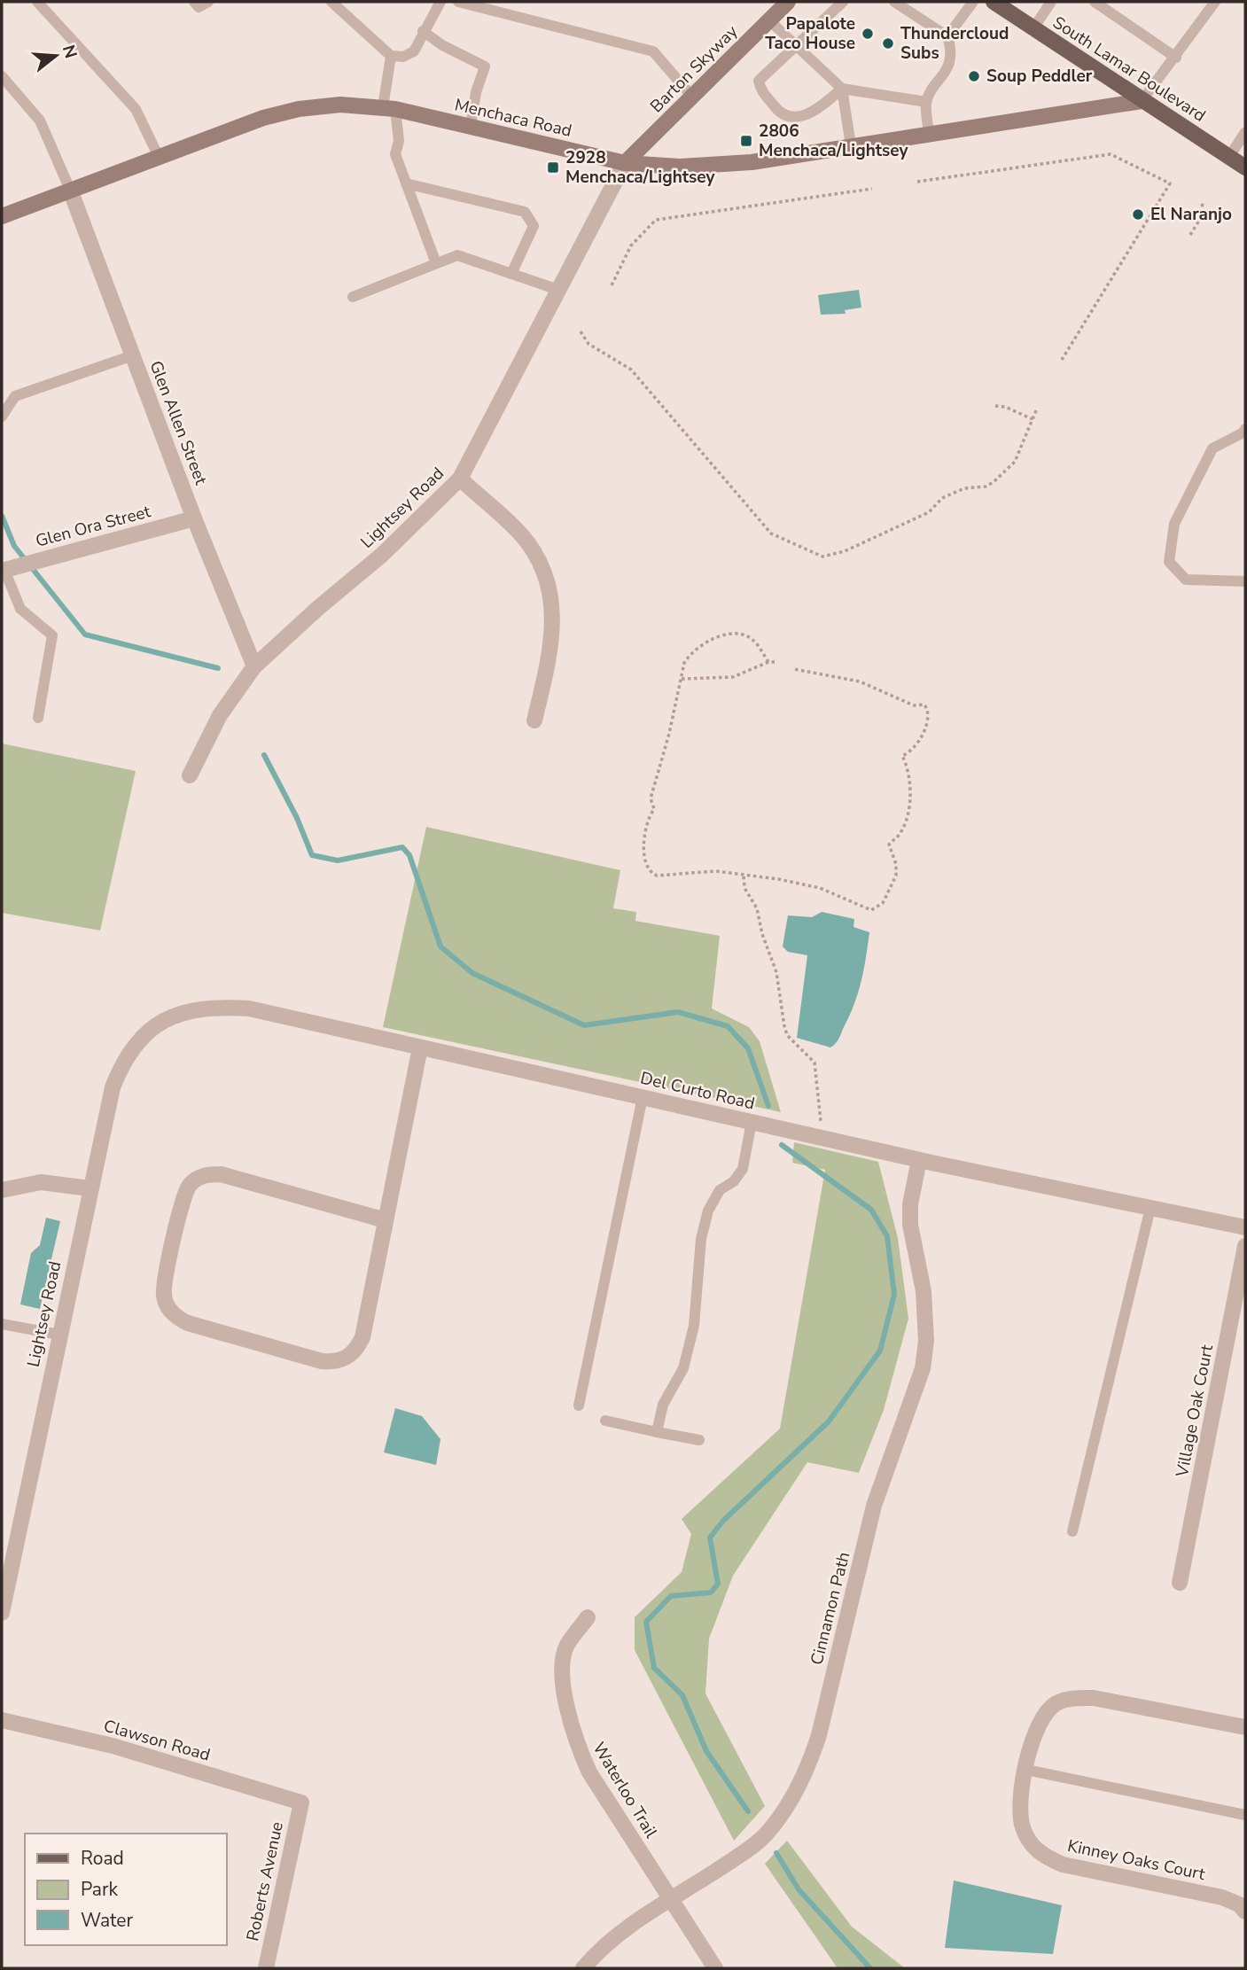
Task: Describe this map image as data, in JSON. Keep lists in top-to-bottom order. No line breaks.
{"streets":{"main road":["Barton Skyway","South Lamar Boulevard","Menchaca Road"],"street":["Glen Allen Street","Lightsey Road","Glen Ora Street","Del Curto Road","Village Oak Court","Cinnamon Path","Clawson Road","Waterloo Trail","Kinney Oaks Court","Roberts Avenue"]},"crossings":[["Barton Skyway","Menchaca Road"],["Barton Skyway","Lightsey Road"],["South Lamar Boulevard","Menchaca Road"],["Menchaca Road","Glen Allen Street"],["Menchaca Road","Lightsey Road"],["Glen Allen Street","Lightsey Road"],["Glen Allen Street","Glen Ora Street"],["Lightsey Road","Del Curto Road"],["Del Curto Road","Cinnamon Path"],["Cinnamon Path","Waterloo Trail"],["Clawson Road","Roberts Avenue"]],"places":{"other":["Papalote Taco House","Thundercloud Subs","Soup Peddler","El Naranjo"],"transit":["2806 Menchaca/Lightsey","2928 Menchaca/Lightsey"]},"legend":["Road","Park","Water"],"north":"right"}
